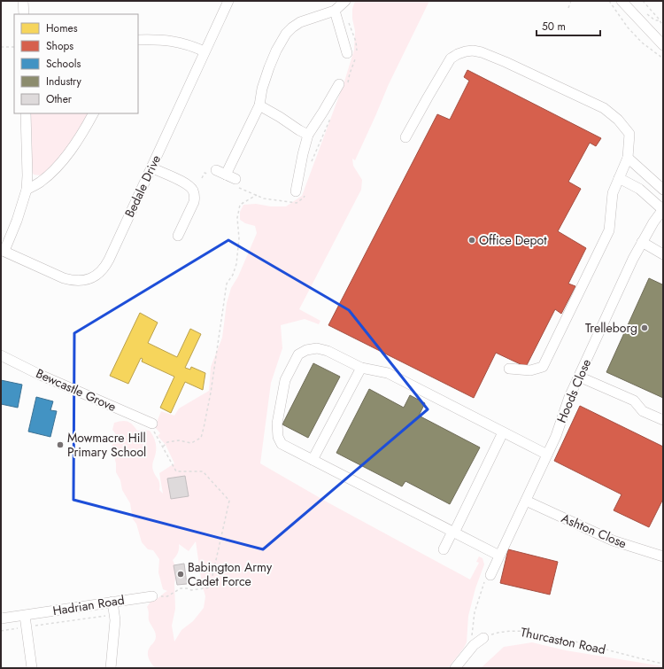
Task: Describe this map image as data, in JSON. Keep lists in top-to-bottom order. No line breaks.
{"streets":{"street":["Bedale Drive","Bewcastle Grove","Hoods Close","Ashton Close","Hadrian Road"],"path":["Thurcaston Road"]},"crossings":[["Hoods Close","Ashton Close"]],"places":["Office Depot","Trelleborg","Mowmacre Hill Primary School","Babington Army Cadet Force"],"legend":["Homes","Shops","Schools","Industry","Other"],"scale_bar":"50 m"}
